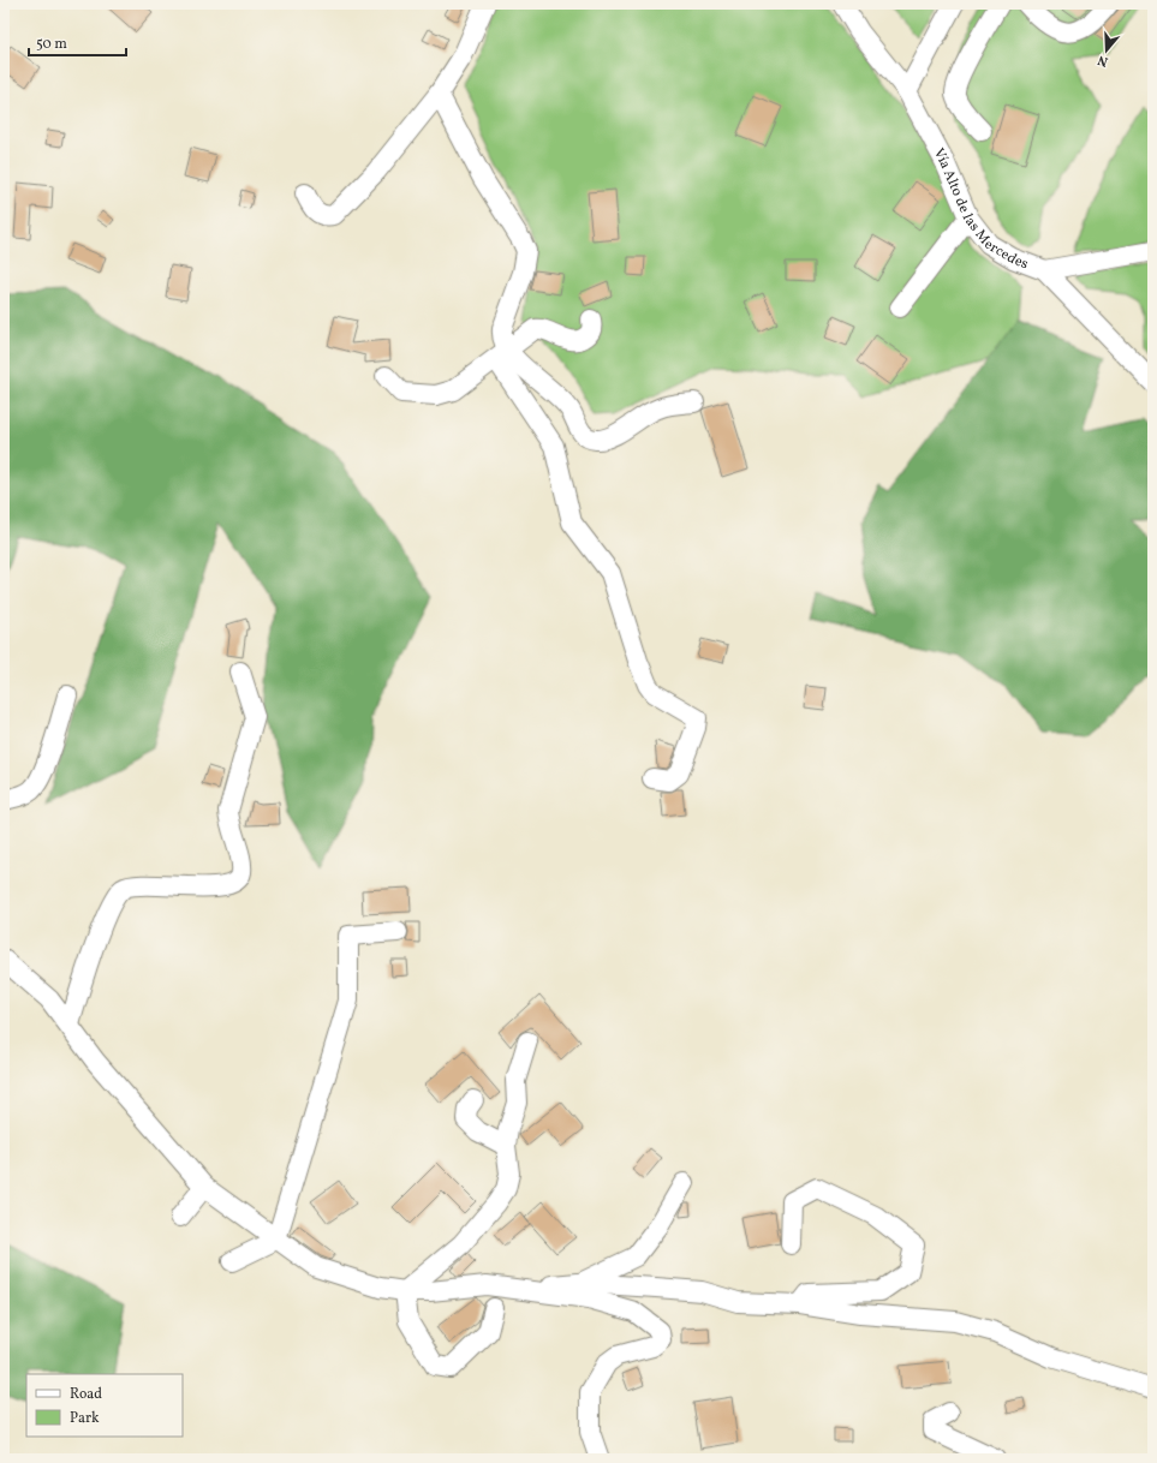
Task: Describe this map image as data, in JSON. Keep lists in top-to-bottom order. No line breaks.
{"streets":{"street":["Vía Alto de las Mercedes"]},"legend":["Road","Park"],"scale_bar":"50 m","north":"bottom"}
